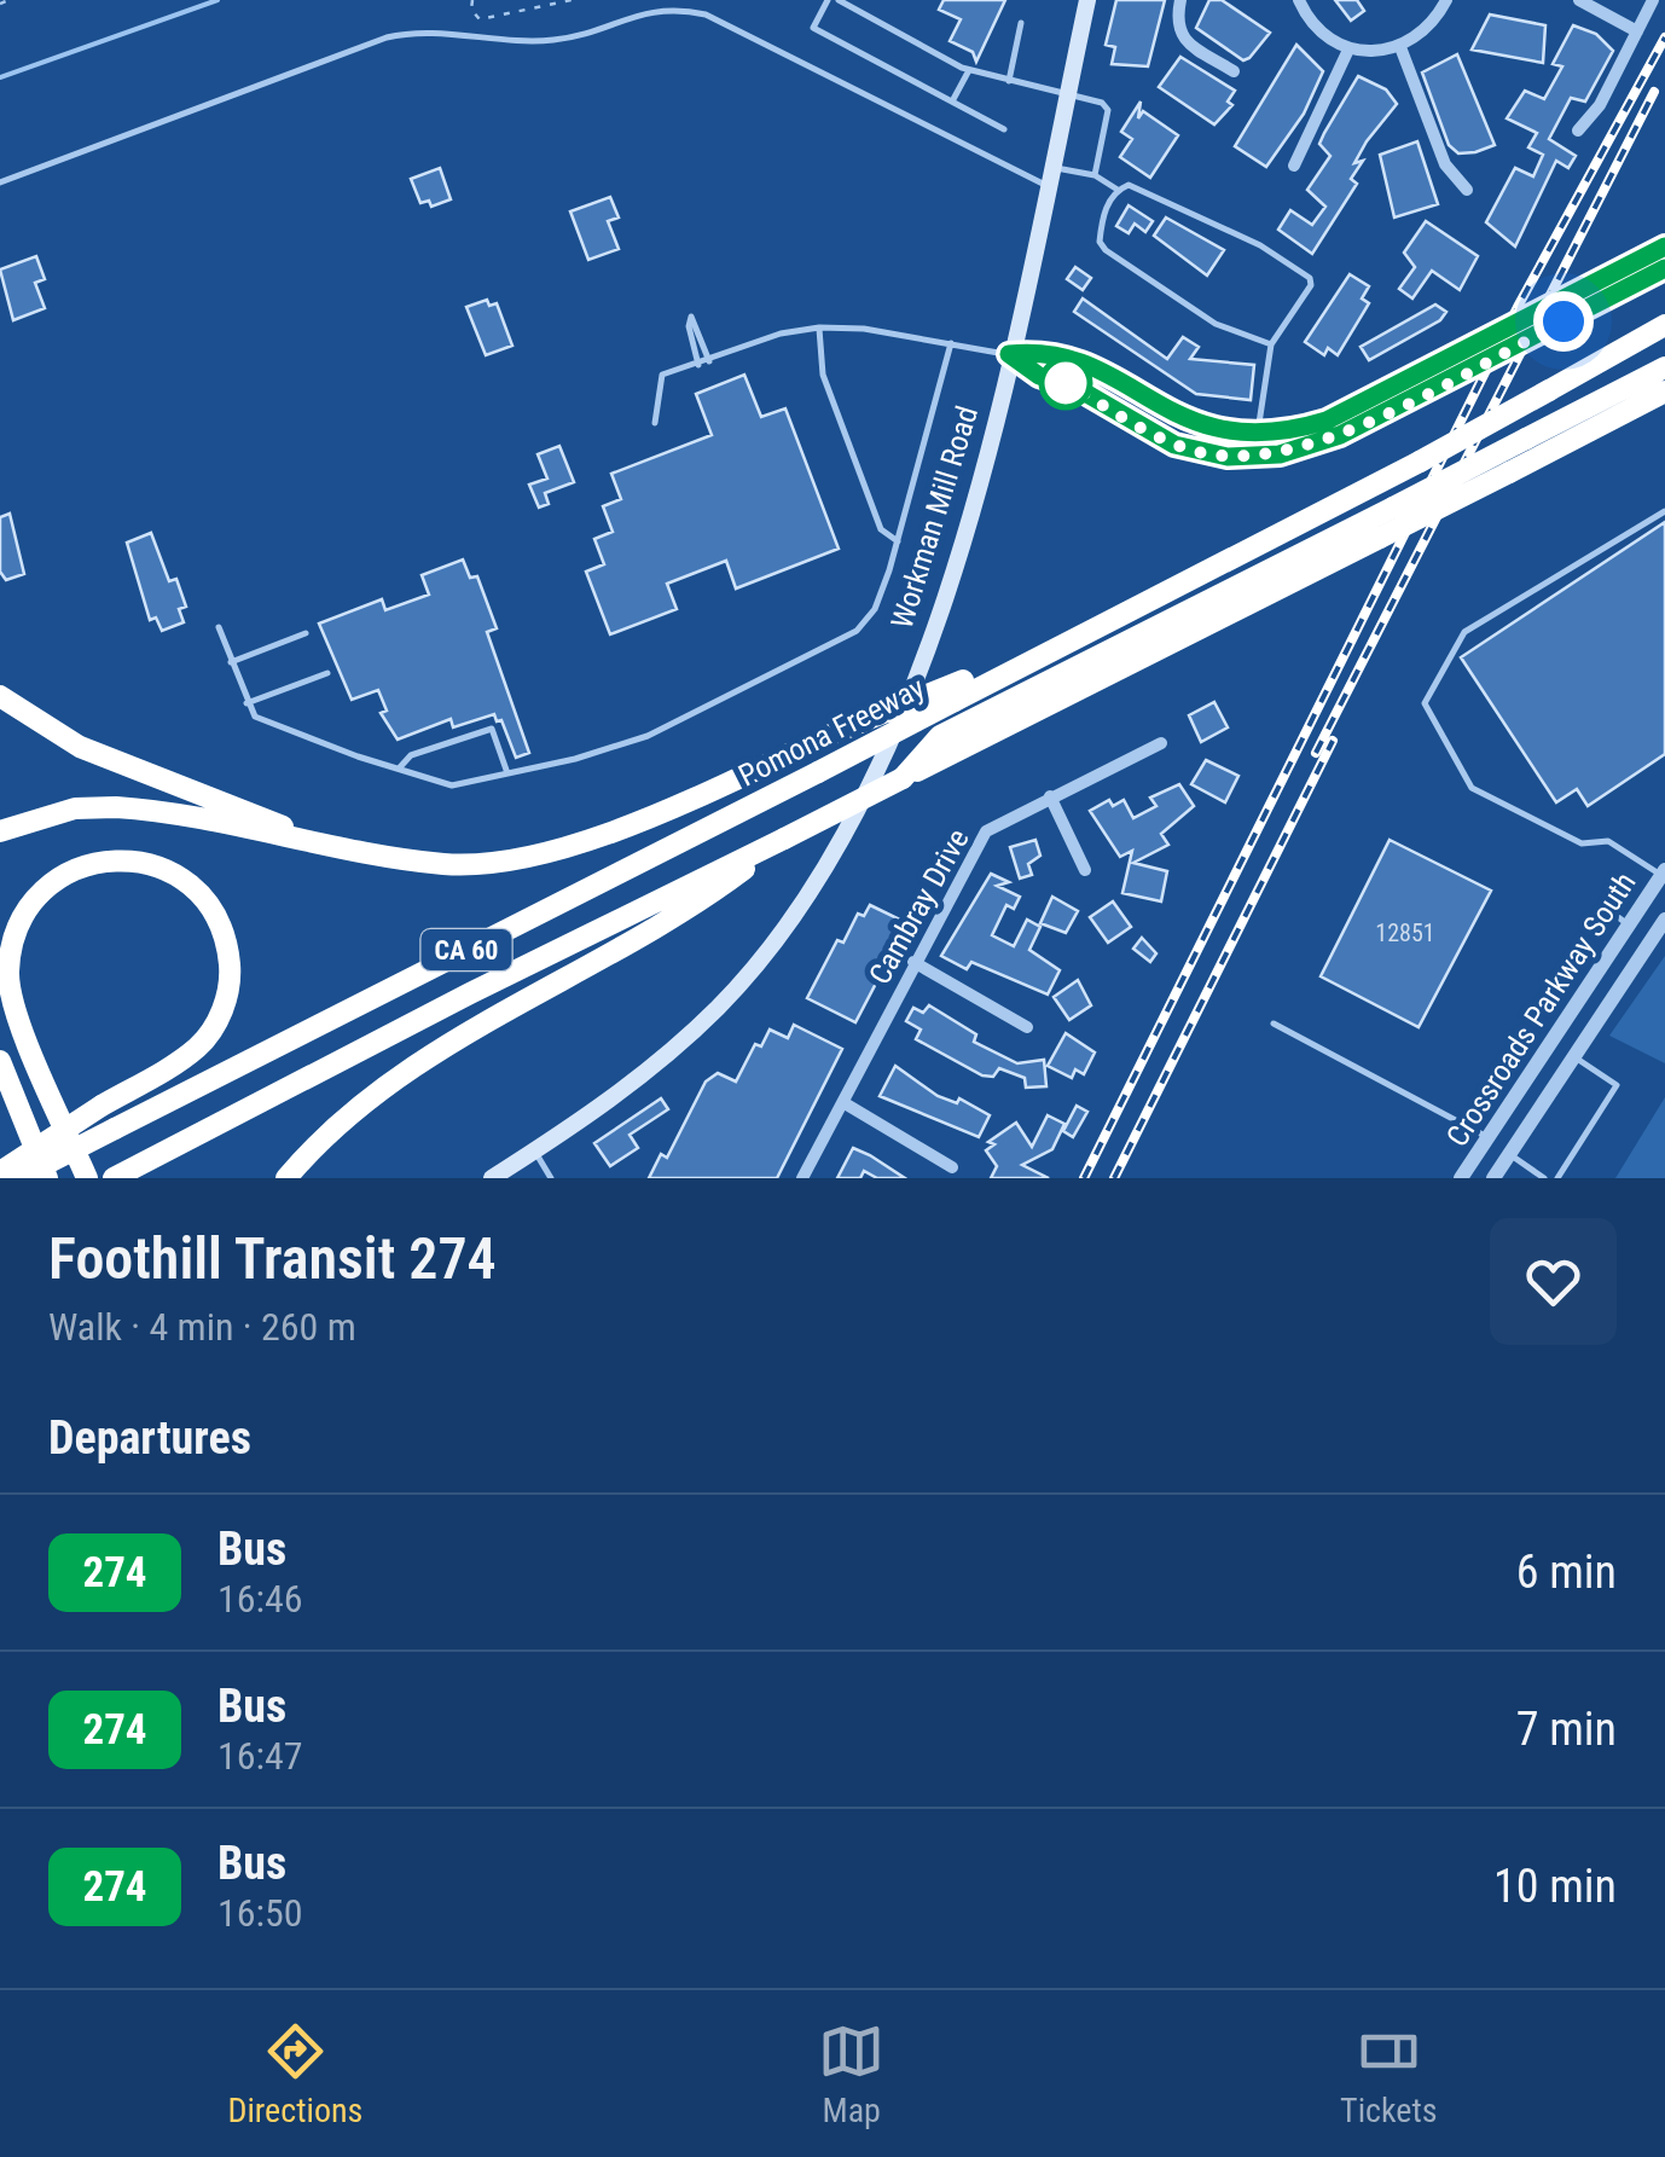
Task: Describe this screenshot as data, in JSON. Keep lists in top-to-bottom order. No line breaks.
{"streets":{"highway":["Pomona Freeway","CA 60"],"main road":["Workman Mill Road"],"street":["Cambray Drive","Crossroads Parkway South"]},"lines":["bus line 274"],"house_numbers":["12851"],"page":{"heading":[["Foothill Transit 274","Walk · 4 min · 260 m"],"Departures"],"list":[{"mark":"274","name":"Bus","note":"16:46","value":"6 min"},{"mark":"274","name":"Bus","note":"16:47","value":"7 min"},{"mark":"274","name":"Bus","note":"16:50","value":"10 min"}],"tabs":["Directions","Map","Tickets"]}}
